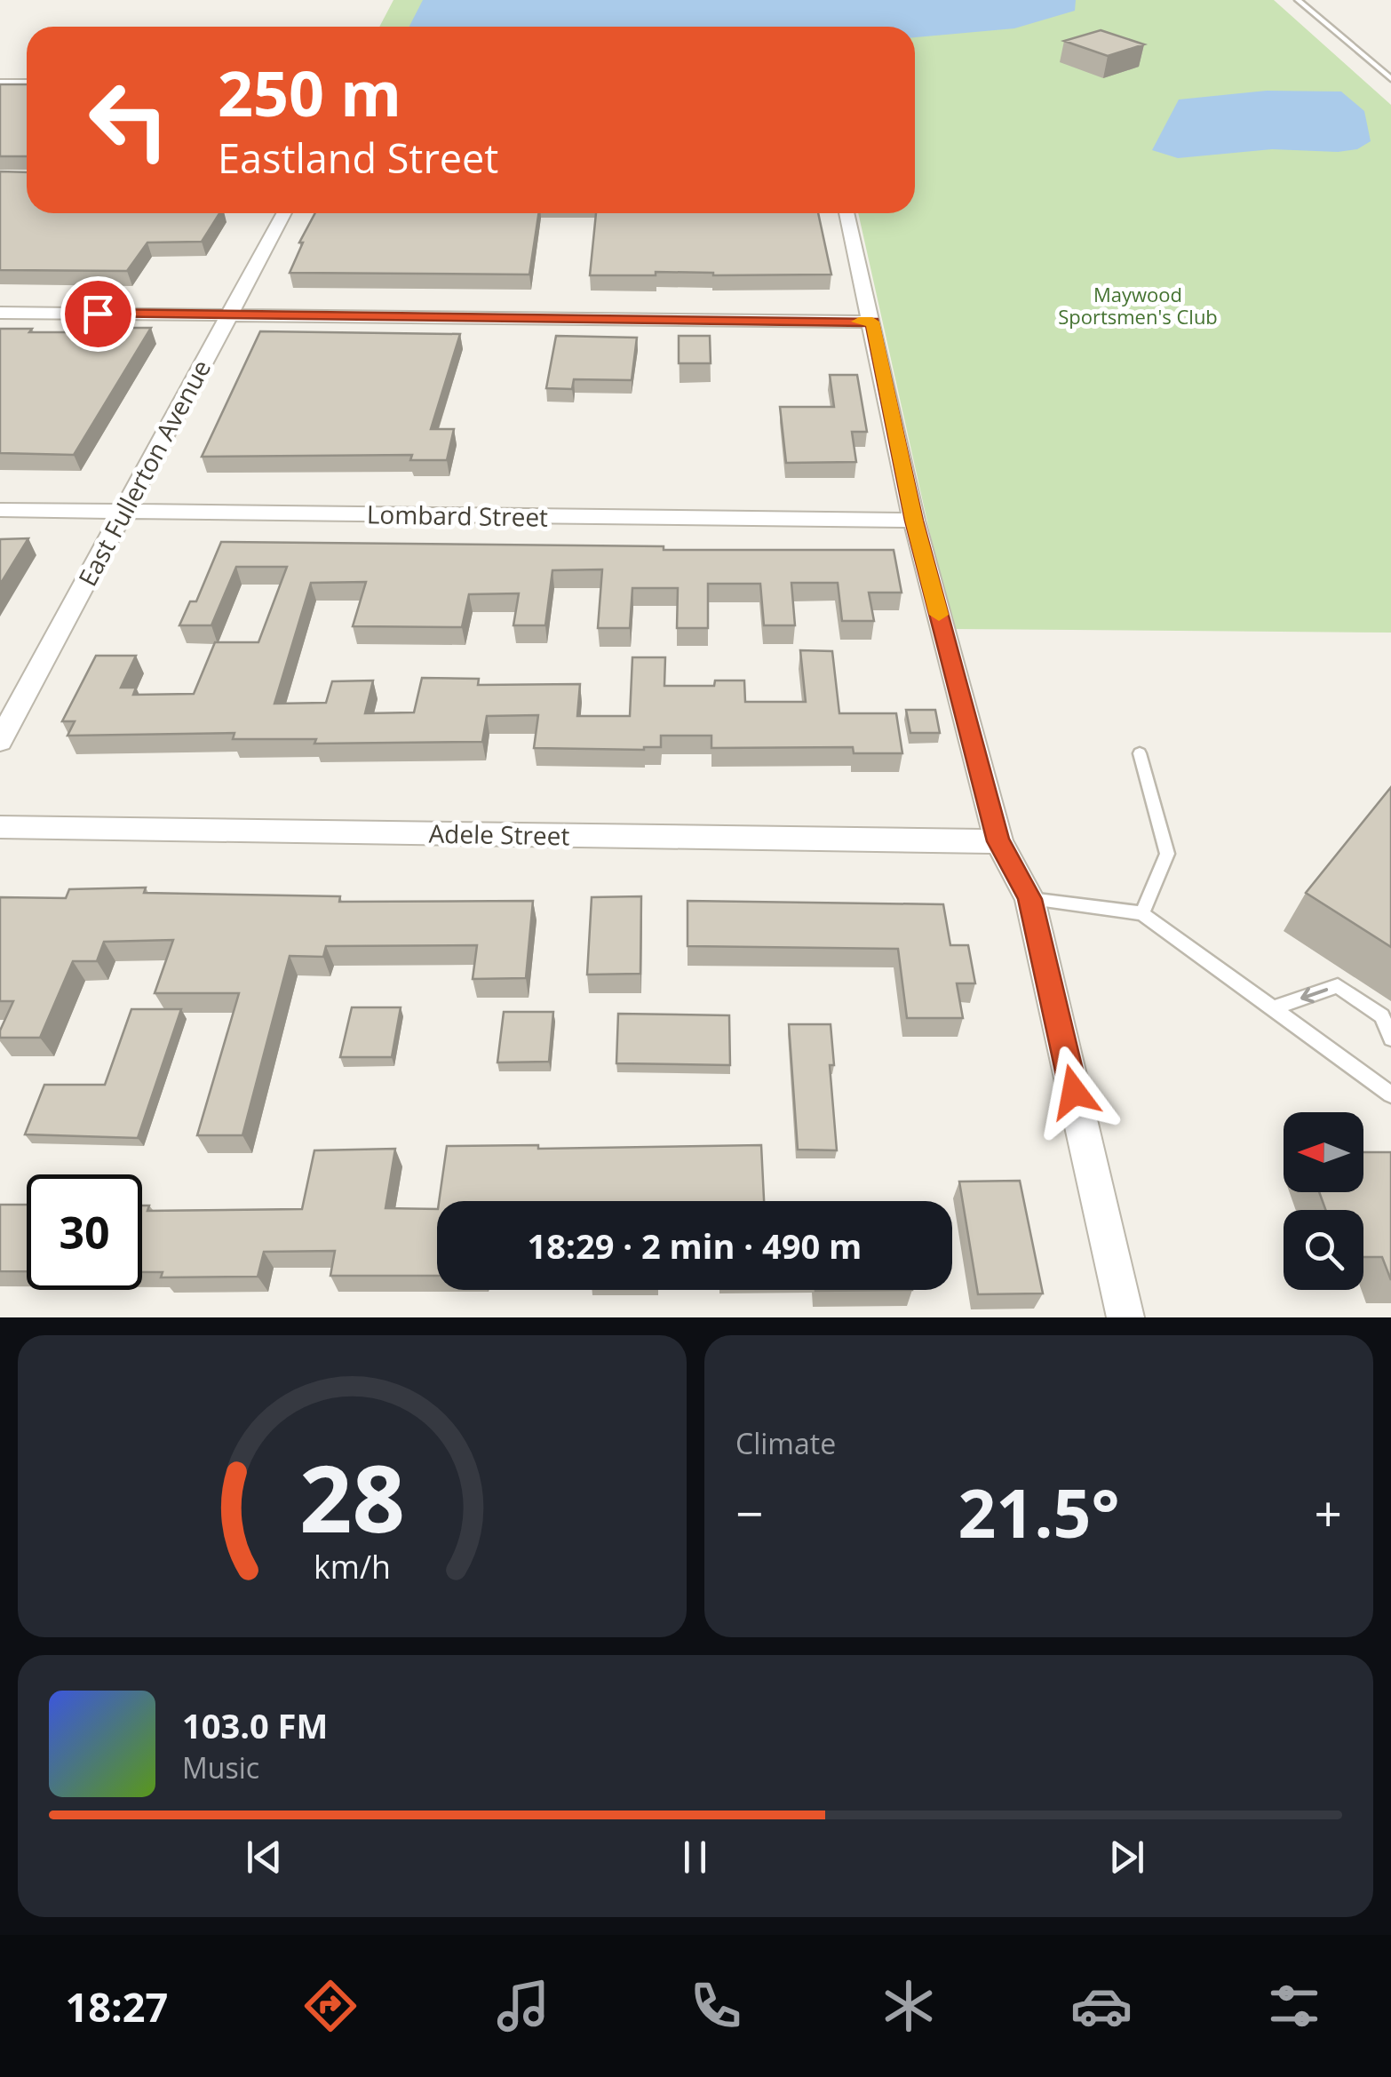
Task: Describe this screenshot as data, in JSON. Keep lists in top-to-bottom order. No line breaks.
{"streets":{"street":["East Fullerton Avenue","Lombard Street","Adele Street"]},"crossings":[["East Fullerton Avenue","Lombard Street"]],"parks":["Maywood Sportsmen's Club"],"north":"left","page":{"turn":["250 m","Eastland Street"],"limit":"30","trip":"18:29 · 2 min · 490 m","tile":"Climate","heat":["−","21.5°","+"],"song":["103.0 FM","Music"],"tabs":"18:27","gauge":["28","km/h"]}}
